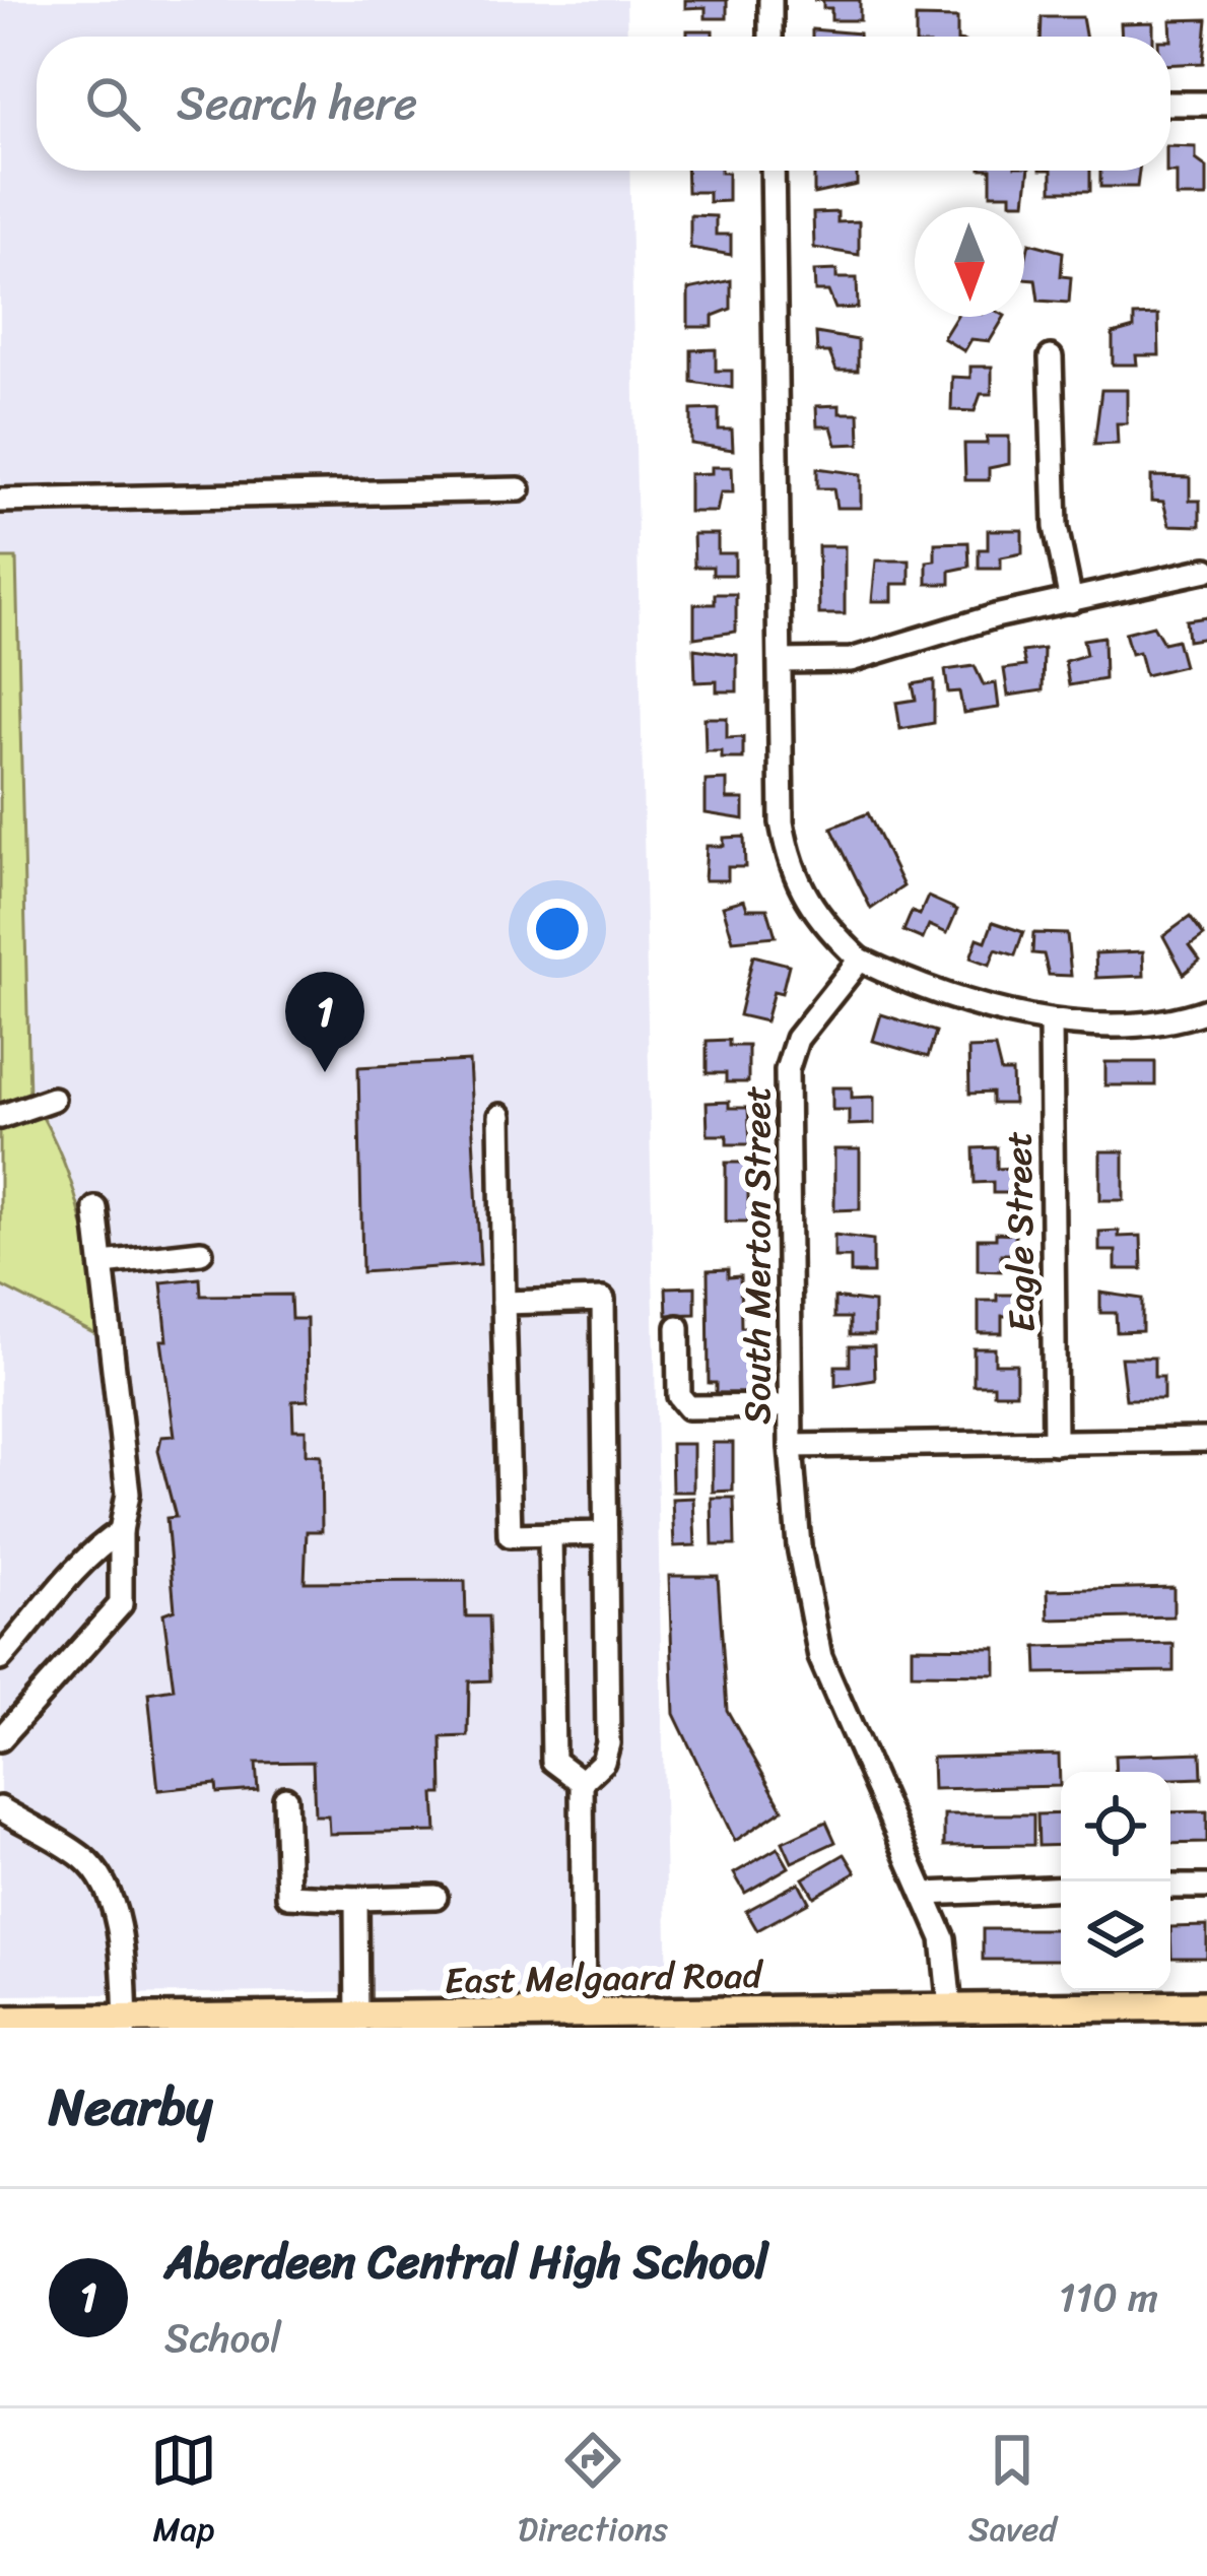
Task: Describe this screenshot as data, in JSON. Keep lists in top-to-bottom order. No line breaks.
{"streets":{"main road":["East Melgaard Road"],"street":["Eagle Street","South Merton Street"]},"crossings":[["South Merton Street","East Melgaard Road"]],"north":"bottom","page":{"search":"Search here","pins":"1","heading":"Nearby","list":[{"mark":"1","name":"Aberdeen Central High School","note":"School","value":"110 m"}],"nav":["Map","Directions","Saved"]}}
